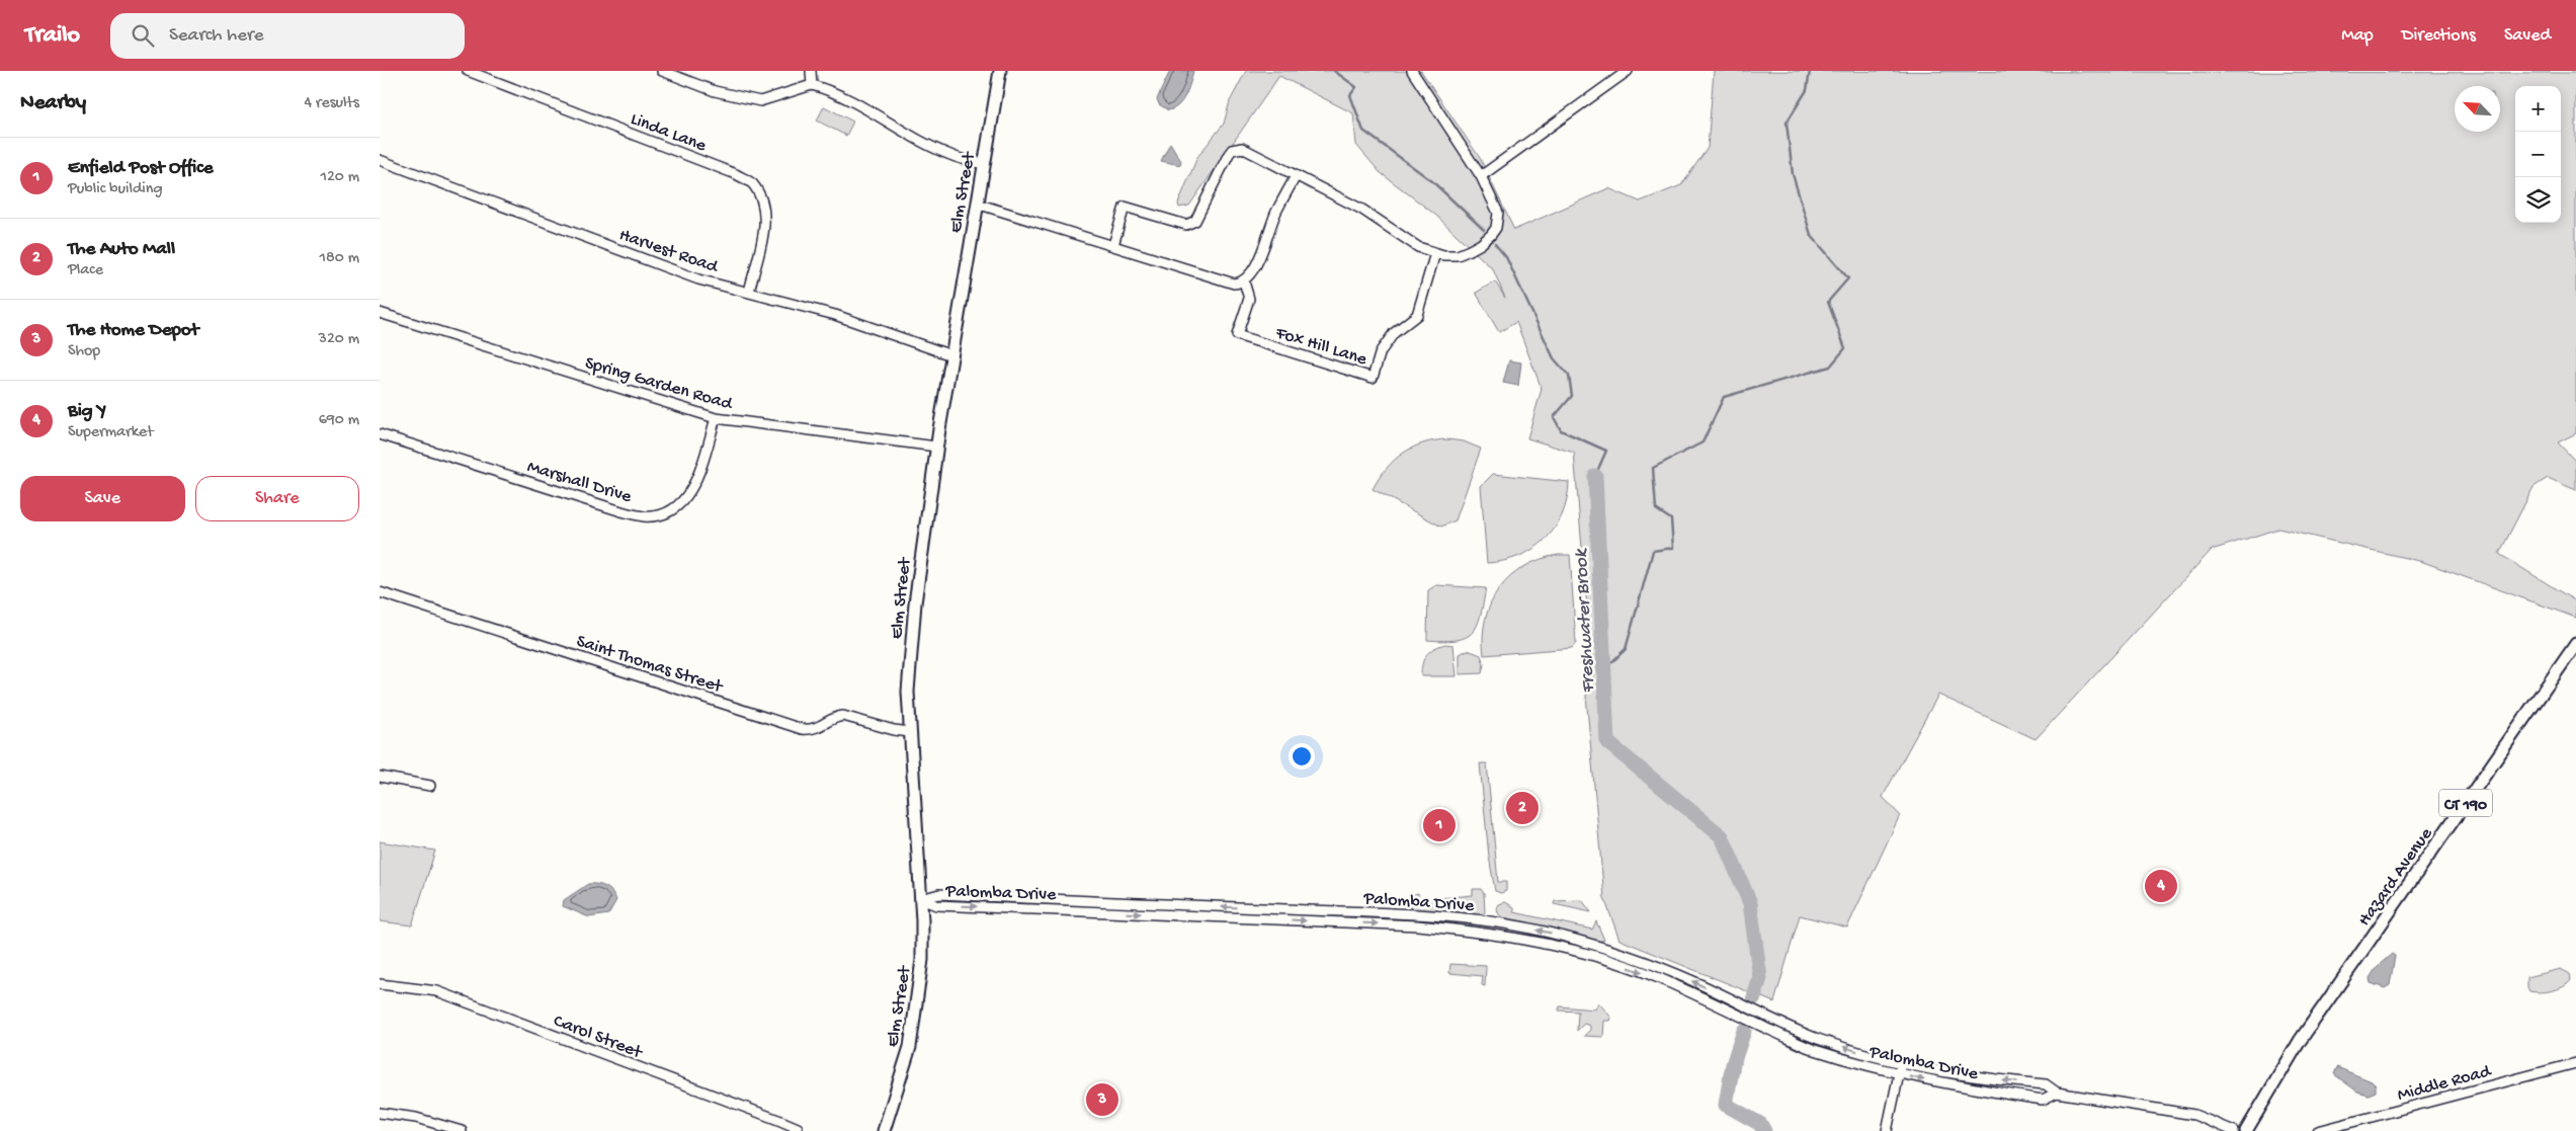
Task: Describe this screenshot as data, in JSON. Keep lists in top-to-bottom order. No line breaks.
{"streets":{"main road":["Elm Street","CT 190","Hazard Avenue"],"street":["Linda Lane","Harvest Road","Fox Hill Lane","Spring Garden Road","Marshall Drive","Saint Thomas Street","Palomba Drive","Carol Street","Middle Road"]},"crossings":[["Linda Lane","Harvest Road"],["Elm Street","Harvest Road"],["Elm Street","Spring Garden Road"],["Elm Street","Saint Thomas Street"],["Elm Street","Palomba Drive"],["Spring Garden Road","Marshall Drive"]],"water":["Freshwater Brook"],"north":"top left","page":{"header":"Trailo","search":"Search here","nav":["Map","Directions","Saved"],"heading":["Nearby","4 results"],"map_buttons":["+","−"],"list":[{"mark":"1","name":"Enfield Post Office","note":"Public building","value":"120 m"},{"mark":"2","name":"The Auto Mall","note":"Place","value":"180 m"},{"mark":"3","name":"The Home Depot","note":"Shop","value":"320 m"},{"mark":"4","name":"Big Y","note":"Supermarket","value":"690 m"}],"buttons":["Save","Share"],"pins":["2","1","4","3"]}}
